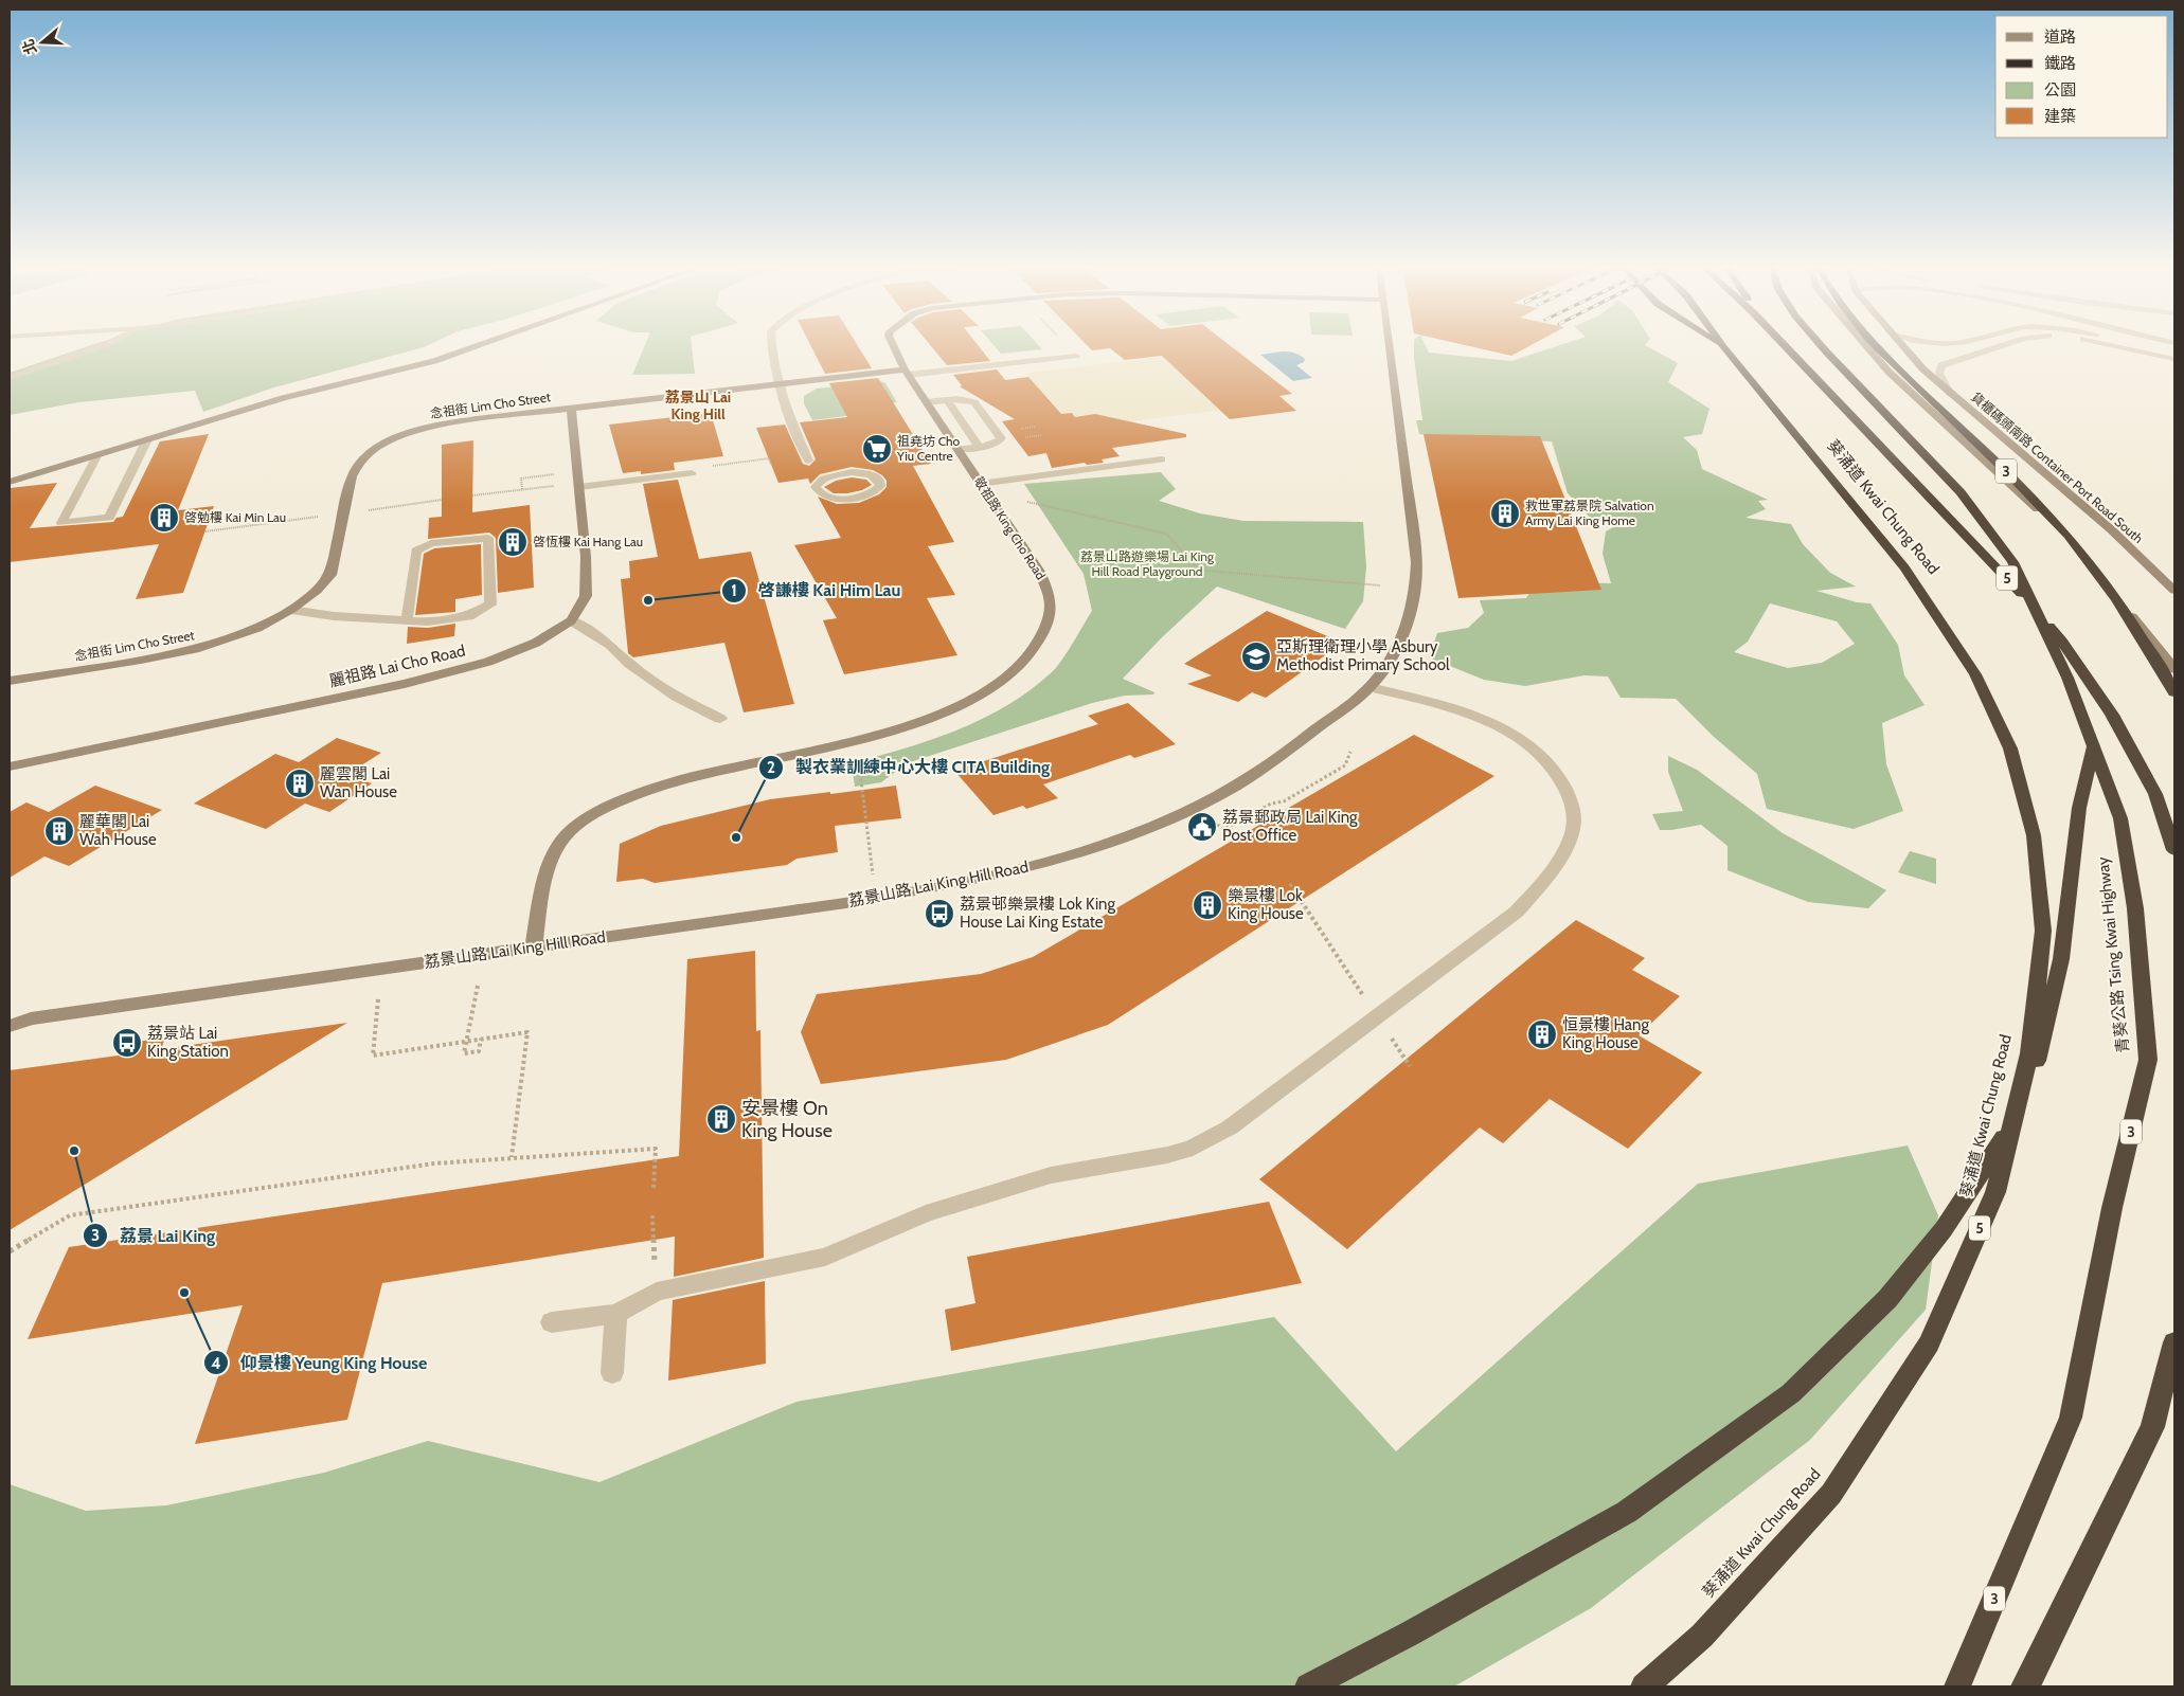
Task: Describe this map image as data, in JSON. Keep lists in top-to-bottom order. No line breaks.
{"streets":{"highway":["3","葵涌道 Kwai Chung Road","5","青葵公路 Tsing Kwai Highway"],"street":["念祖街 Lim Cho Street","貨櫃碼頭南路 Container Port Road South","敬祖路 King Cho Road","麗祖路 Lai Cho Road","荔景山路 Lai King Hill Road"]},"crossings":[["念祖街 Lim Cho Street","敬祖路 King Cho Road"],["念祖街 Lim Cho Street","麗祖路 Lai Cho Road"],["敬祖路 King Cho Road","荔景山路 Lai King Hill Road"]],"districts":["荔景山 Lai King Hill"],"parks":["荔景山路遊樂場 Lai King Hill Road Playground"],"places":{"supermarket":["祖堯坊 Cho Yiu Centre"],"building":["救世軍荔景院 Salvation Army Lai King Home","啓勉樓 Kai Min Lau","啓恆樓 Kai Hang Lau","麗雲閣 Lai Wan House","麗華閣 Lai Wah House","樂景樓 Lok King House","恒景樓 Hang King House","安景樓 On King House"],"other":["啓謙樓 Kai Him Lau","製衣業訓練中心大樓 CITA Building","荔景 Lai King","仰景樓 Yeung King House"],"school or university":["亞斯理衛理小學 Asbury Methodist Primary School"],"public building":["荔景郵政局 Lai King Post Office"],"bus stop":["荔景邨樂景樓 Lok King House Lai King Estate","荔景站 Lai King Station"]},"legend":["道路","鐵路","公園","建築"],"north":"left"}
